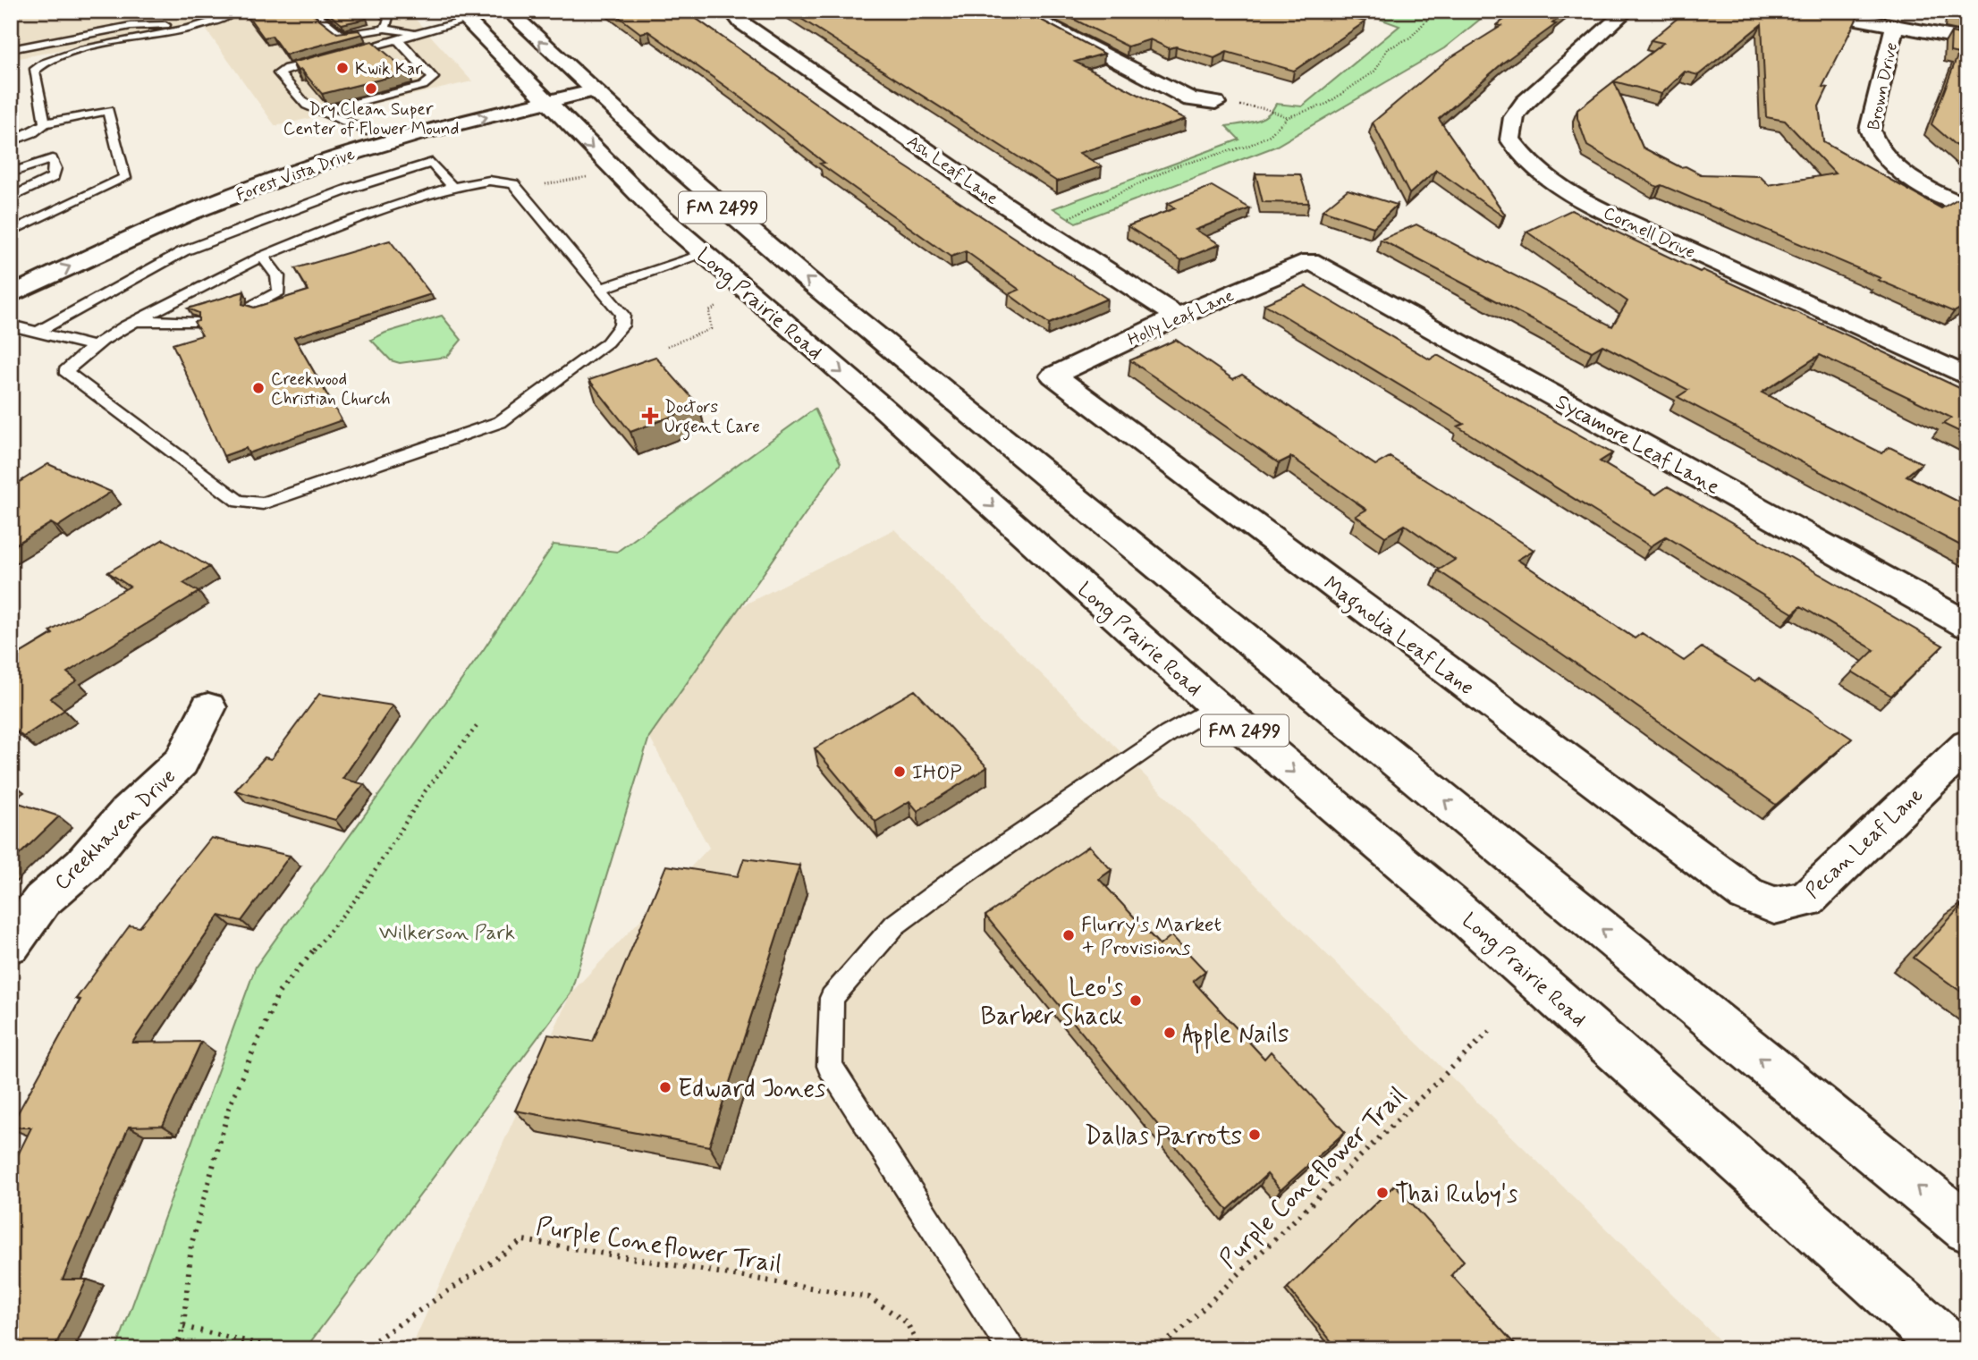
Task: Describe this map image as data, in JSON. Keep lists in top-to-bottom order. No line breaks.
{"streets":{"street":["Brown Drive","Ash Leaf Lane","Forest Vista Drive","FM 2499","Cornell Drive","Long Prairie Road","Holly Leaf Lane","Sycamore Leaf Lane","Magnolia Leaf Lane","Creekhaven Drive","Pecan Leaf Lane"],"path":["Purple Coneflower Trail"]},"crossings":[["Ash Leaf Lane","Holly Leaf Lane"],["Forest Vista Drive","FM 2499"],["Forest Vista Drive","Long Prairie Road"],["Holly Leaf Lane","Sycamore Leaf Lane"],["Holly Leaf Lane","Magnolia Leaf Lane"],["Magnolia Leaf Lane","Pecan Leaf Lane"]],"parks":["Wilkerson Park"],"places":{"other":["Kwik Kar","Dry Clean Super Center of Flower Mound","Creekwood Christian Church","IHOP","Flurry's Market + Provisions","Leo's Barber Shack","Apple Nails","Edward Jones","Dallas Parrots","Thai Ruby's"],"health":["Doctors Urgent Care"]}}
